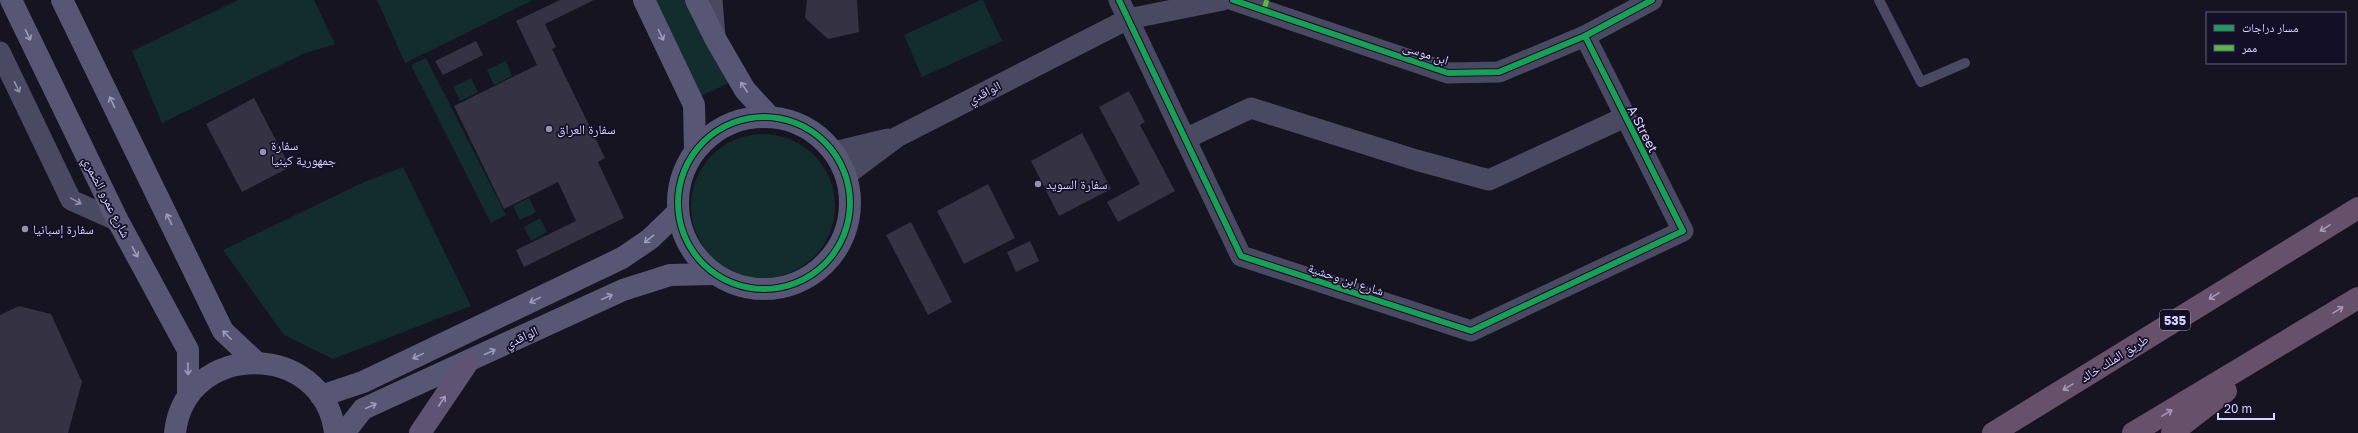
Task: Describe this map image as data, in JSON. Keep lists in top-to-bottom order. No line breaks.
{"streets":{"highway":["535","طريق الملك خالد"],"street":["ابن موسى","الواقدي","A Street","شارع عمرو الضمري","شارع ابن وحشية"]},"crossings":[["ابن موسى","A Street"],["الواقدي","شارع ابن وحشية"],["A Street","شارع ابن وحشية"]],"places":["سفارة العراق","سفارة جمهورية كينيا","سفارة السويد","سفارة إسبانيا"],"legend":["مسار دراجات","ممر"],"scale_bar":"20 m"}
